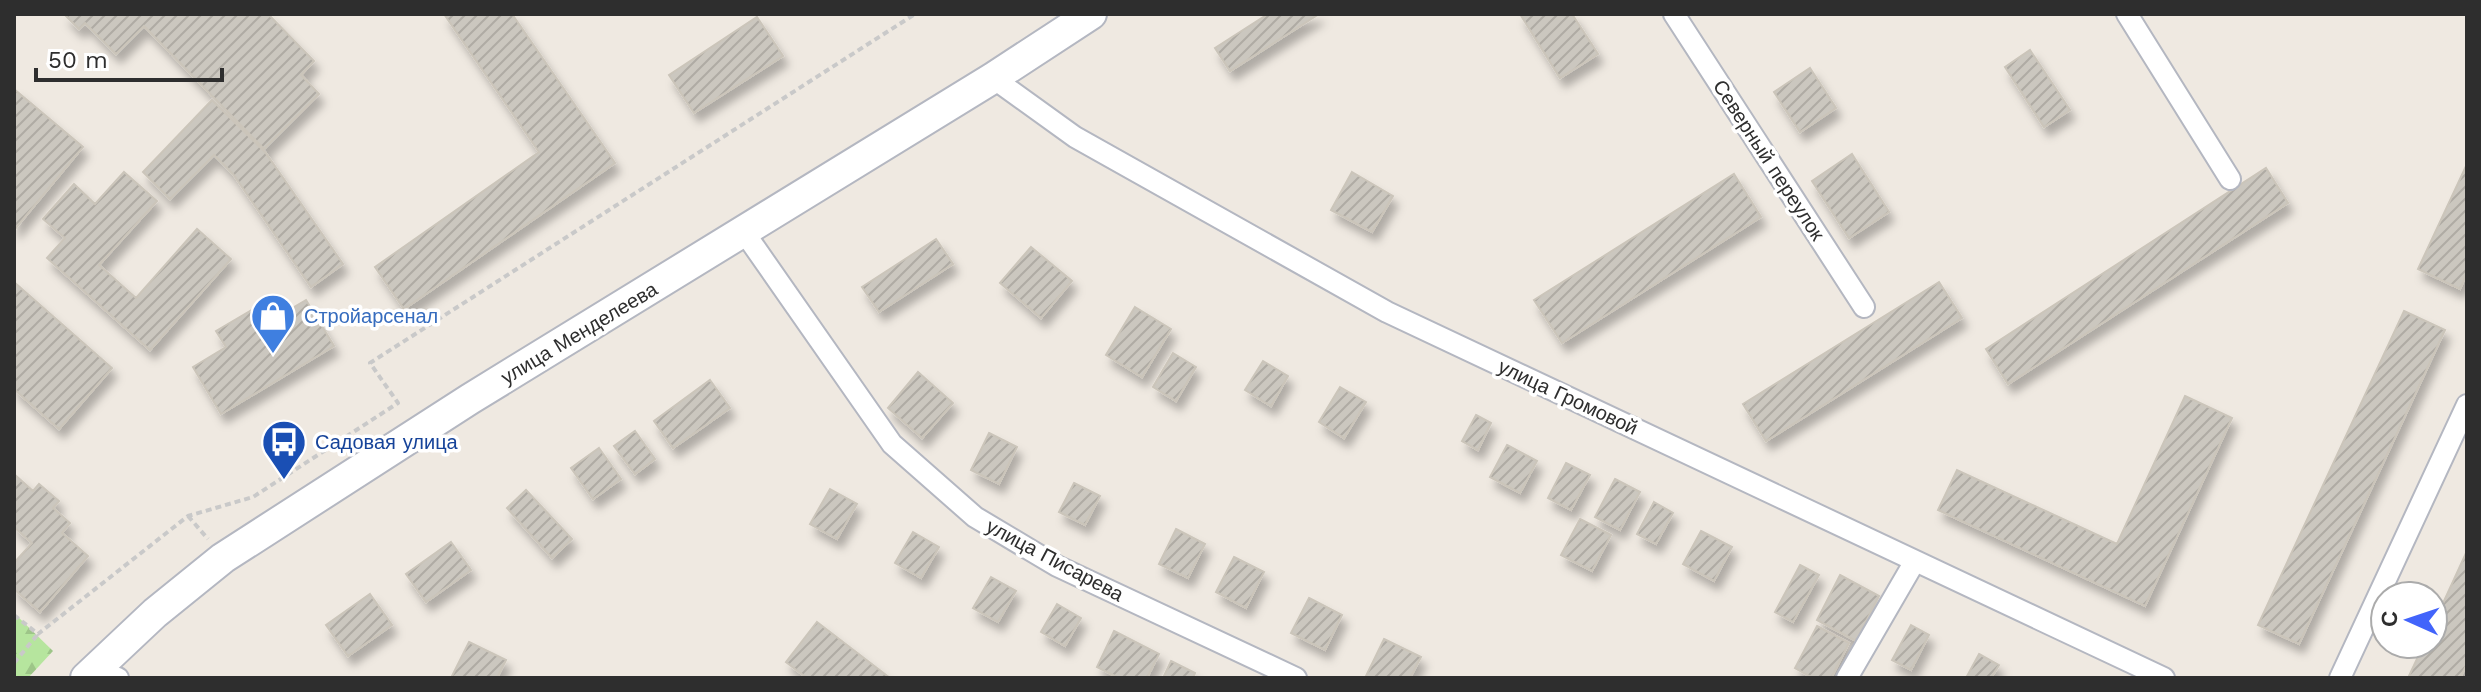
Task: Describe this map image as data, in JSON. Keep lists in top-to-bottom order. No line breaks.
{"streets":{"main road":["улица Менделеева"],"street":["Северный переулок","улица Громовой","улица Писарева"]},"crossings":[["улица Менделеева","улица Громовой"],["улица Менделеева","улица Писарева"]],"places":{"shop":["Стройарсенал"],"bus stop":["Садовая улица"]},"scale_bar":"50 m","north":"left"}
